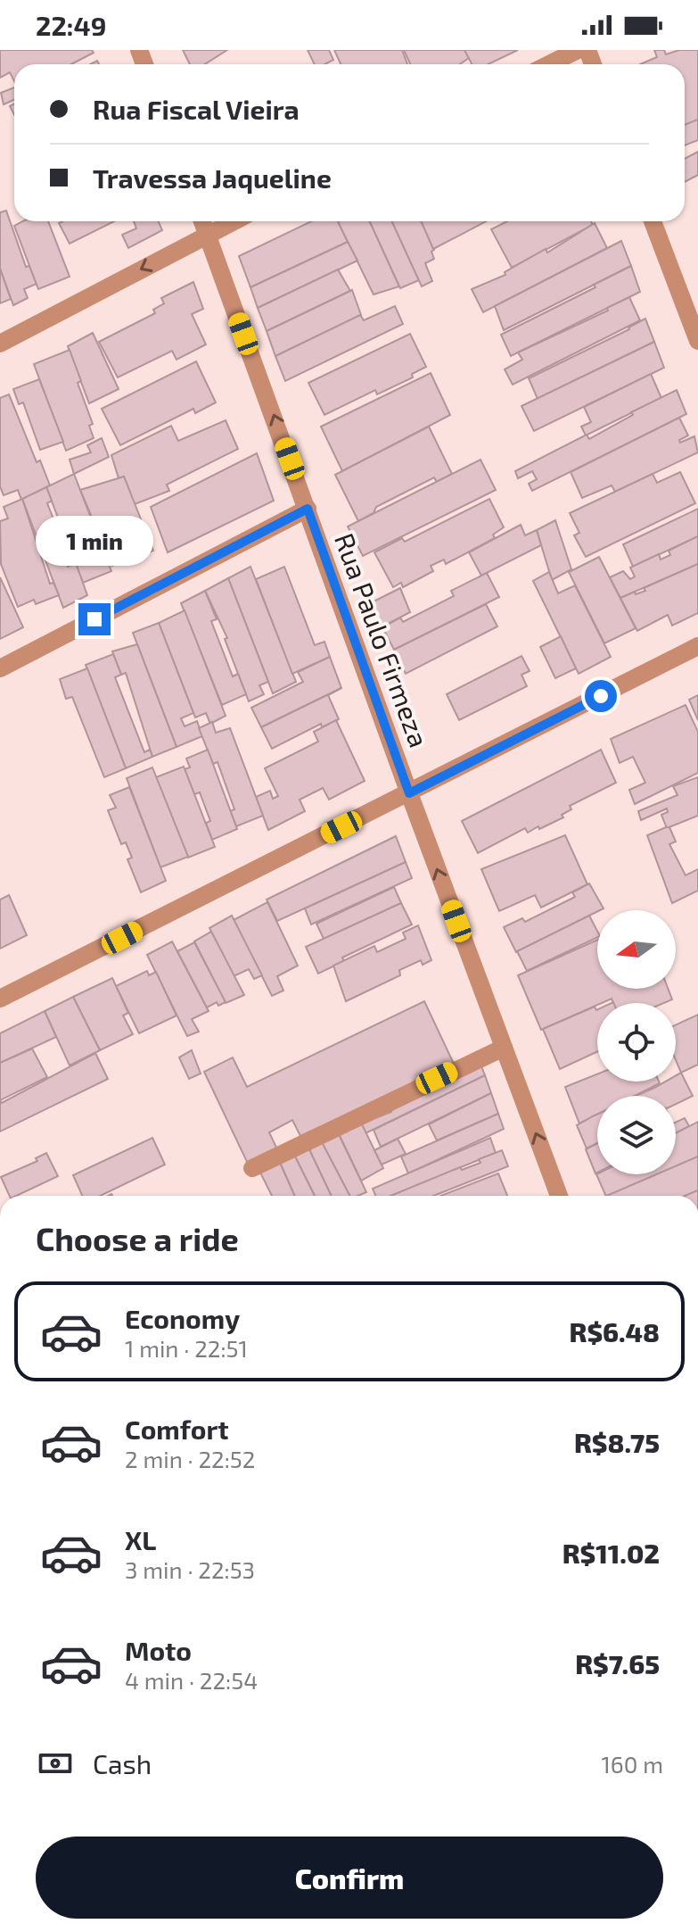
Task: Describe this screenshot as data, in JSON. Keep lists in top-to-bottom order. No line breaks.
{"streets":{"street":["Rua Paulo Firmeza"]},"one_way":["Rua Paulo Firmeza"],"north":"left","page":{"status":"22:49","banner":["Rua Fiscal Vieira","Travessa Jaqueline"],"bubble":"1 min","heading":"Choose a ride","list":[{"name":"Economy","note":"1 min · 22:51","value":"R$6.48"},{"name":"Comfort","note":"2 min · 22:52","value":"R$8.75"},{"name":"XL","note":"3 min · 22:53","value":"R$11.02"},{"name":"Moto","note":"4 min · 22:54","value":"R$7.65"}],"pay":["Cash","160 m"],"buttons":"Confirm"}}
